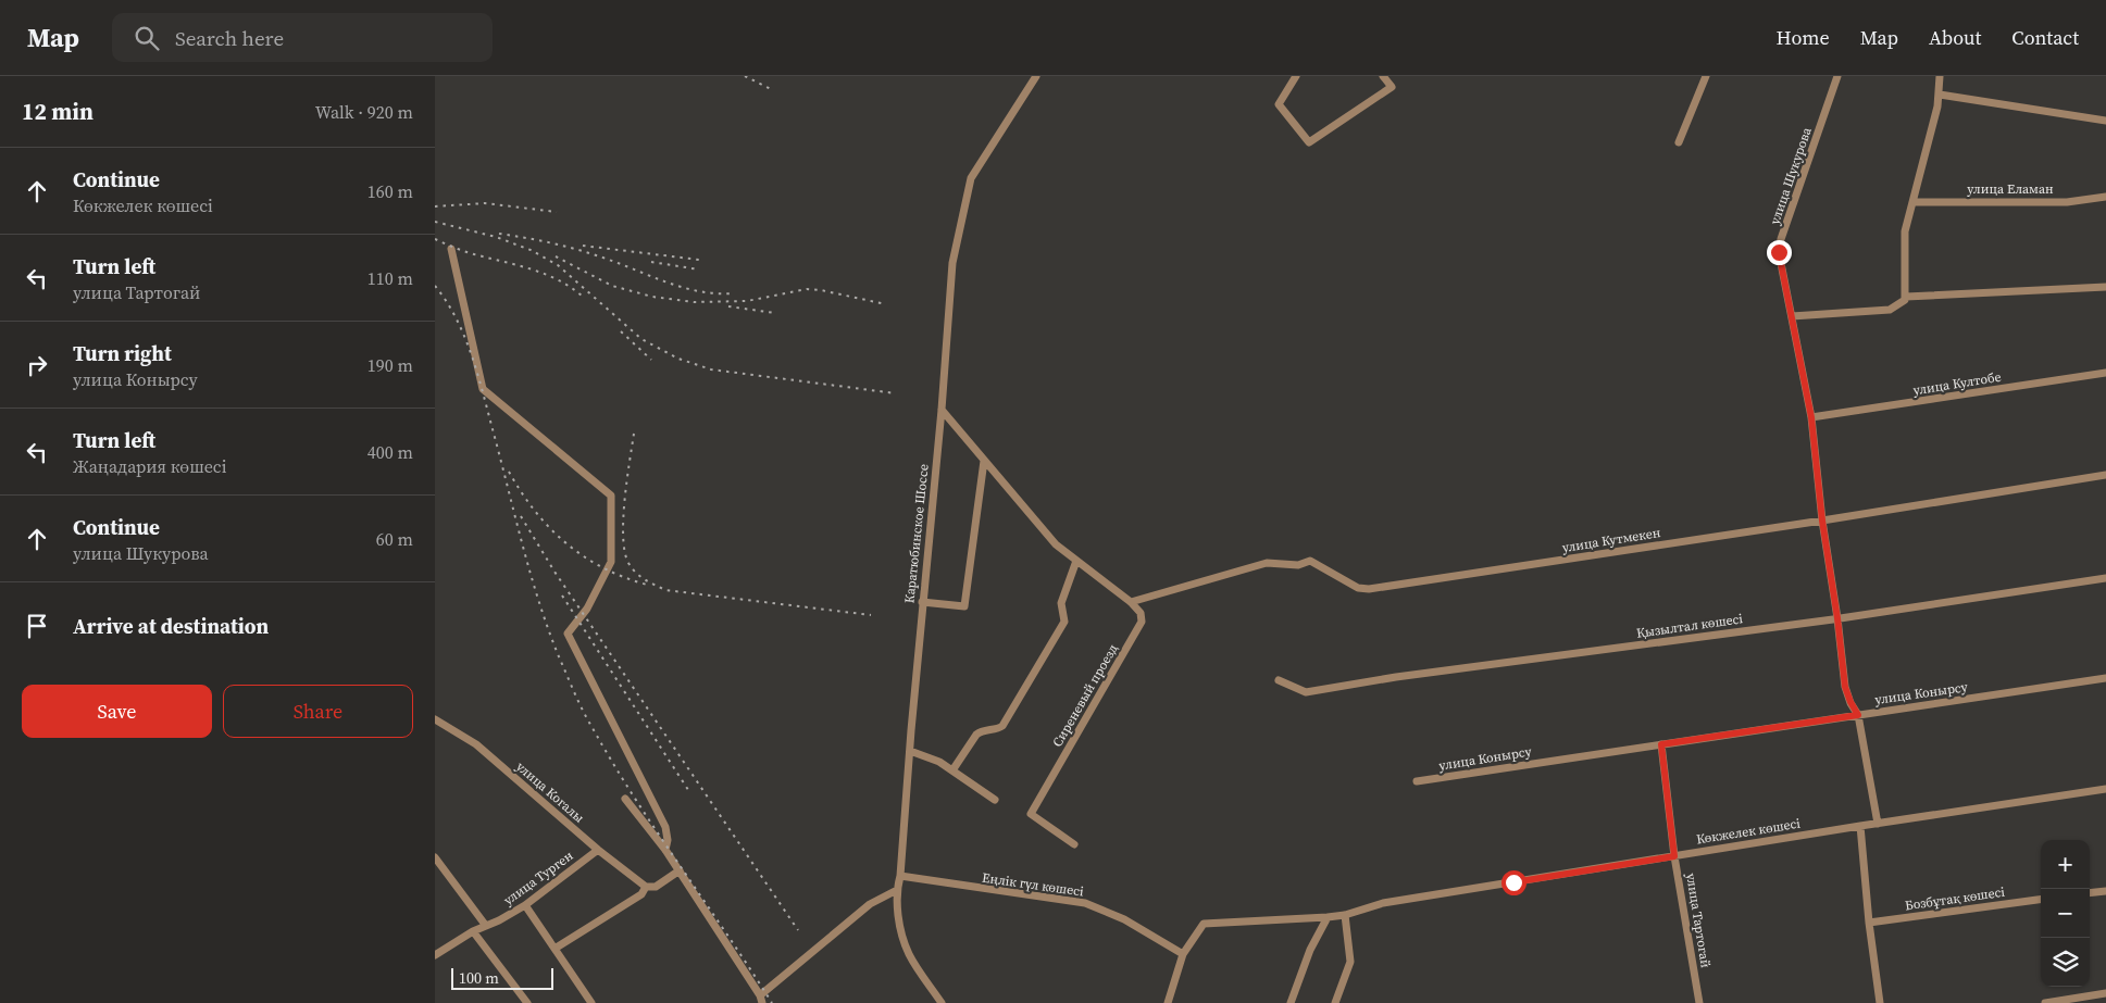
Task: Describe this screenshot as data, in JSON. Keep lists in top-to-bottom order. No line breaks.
{"streets":{"street":["улица Шукурова","улица Еламан","улица Култобе","Каратюбинское Шоссе","улица Кутмекен","Қызылтал көшесі","улица Конырсу","Сиреневый проезд","улица Когалы","Көкжелек көшесі","улица Турген","Еңлік гүл көшесі","Бозбұтақ көшесі","улица Тартогай"]},"crossings":[["улица Шукурова","улица Култобе"],["улица Шукурова","улица Кутмекен"],["улица Шукурова","Қызылтал көшесі"],["улица Шукурова","улица Конырсу"],["улица Шукурова","Көкжелек көшесі"],["Каратюбинское Шоссе","Еңлік гүл көшесі"],["улица Кутмекен","Сиреневый проезд"],["улица Конырсу","улица Тартогай"],["улица Когалы","улица Турген"],["Көкжелек көшесі","Еңлік гүл көшесі"],["Көкжелек көшесі","улица Тартогай"]],"scale_bar":"100 m","page":{"header":"Map","search":"Search here","nav":["Home","Map","About","Contact"],"heading":["12 min","Walk · 920 m"],"list":[["Continue","Көкжелек көшесі","160 m"],["Turn left","улица Тартогай","110 m"],["Turn right","улица Конырсу","190 m"],["Turn left","Жаңадария көшесі","400 m"],["Continue","улица Шукурова","60 m"],"Arrive at destination"],"buttons":["Save","Share"],"map_buttons":["+","−"],"scale":"100 m"}}
